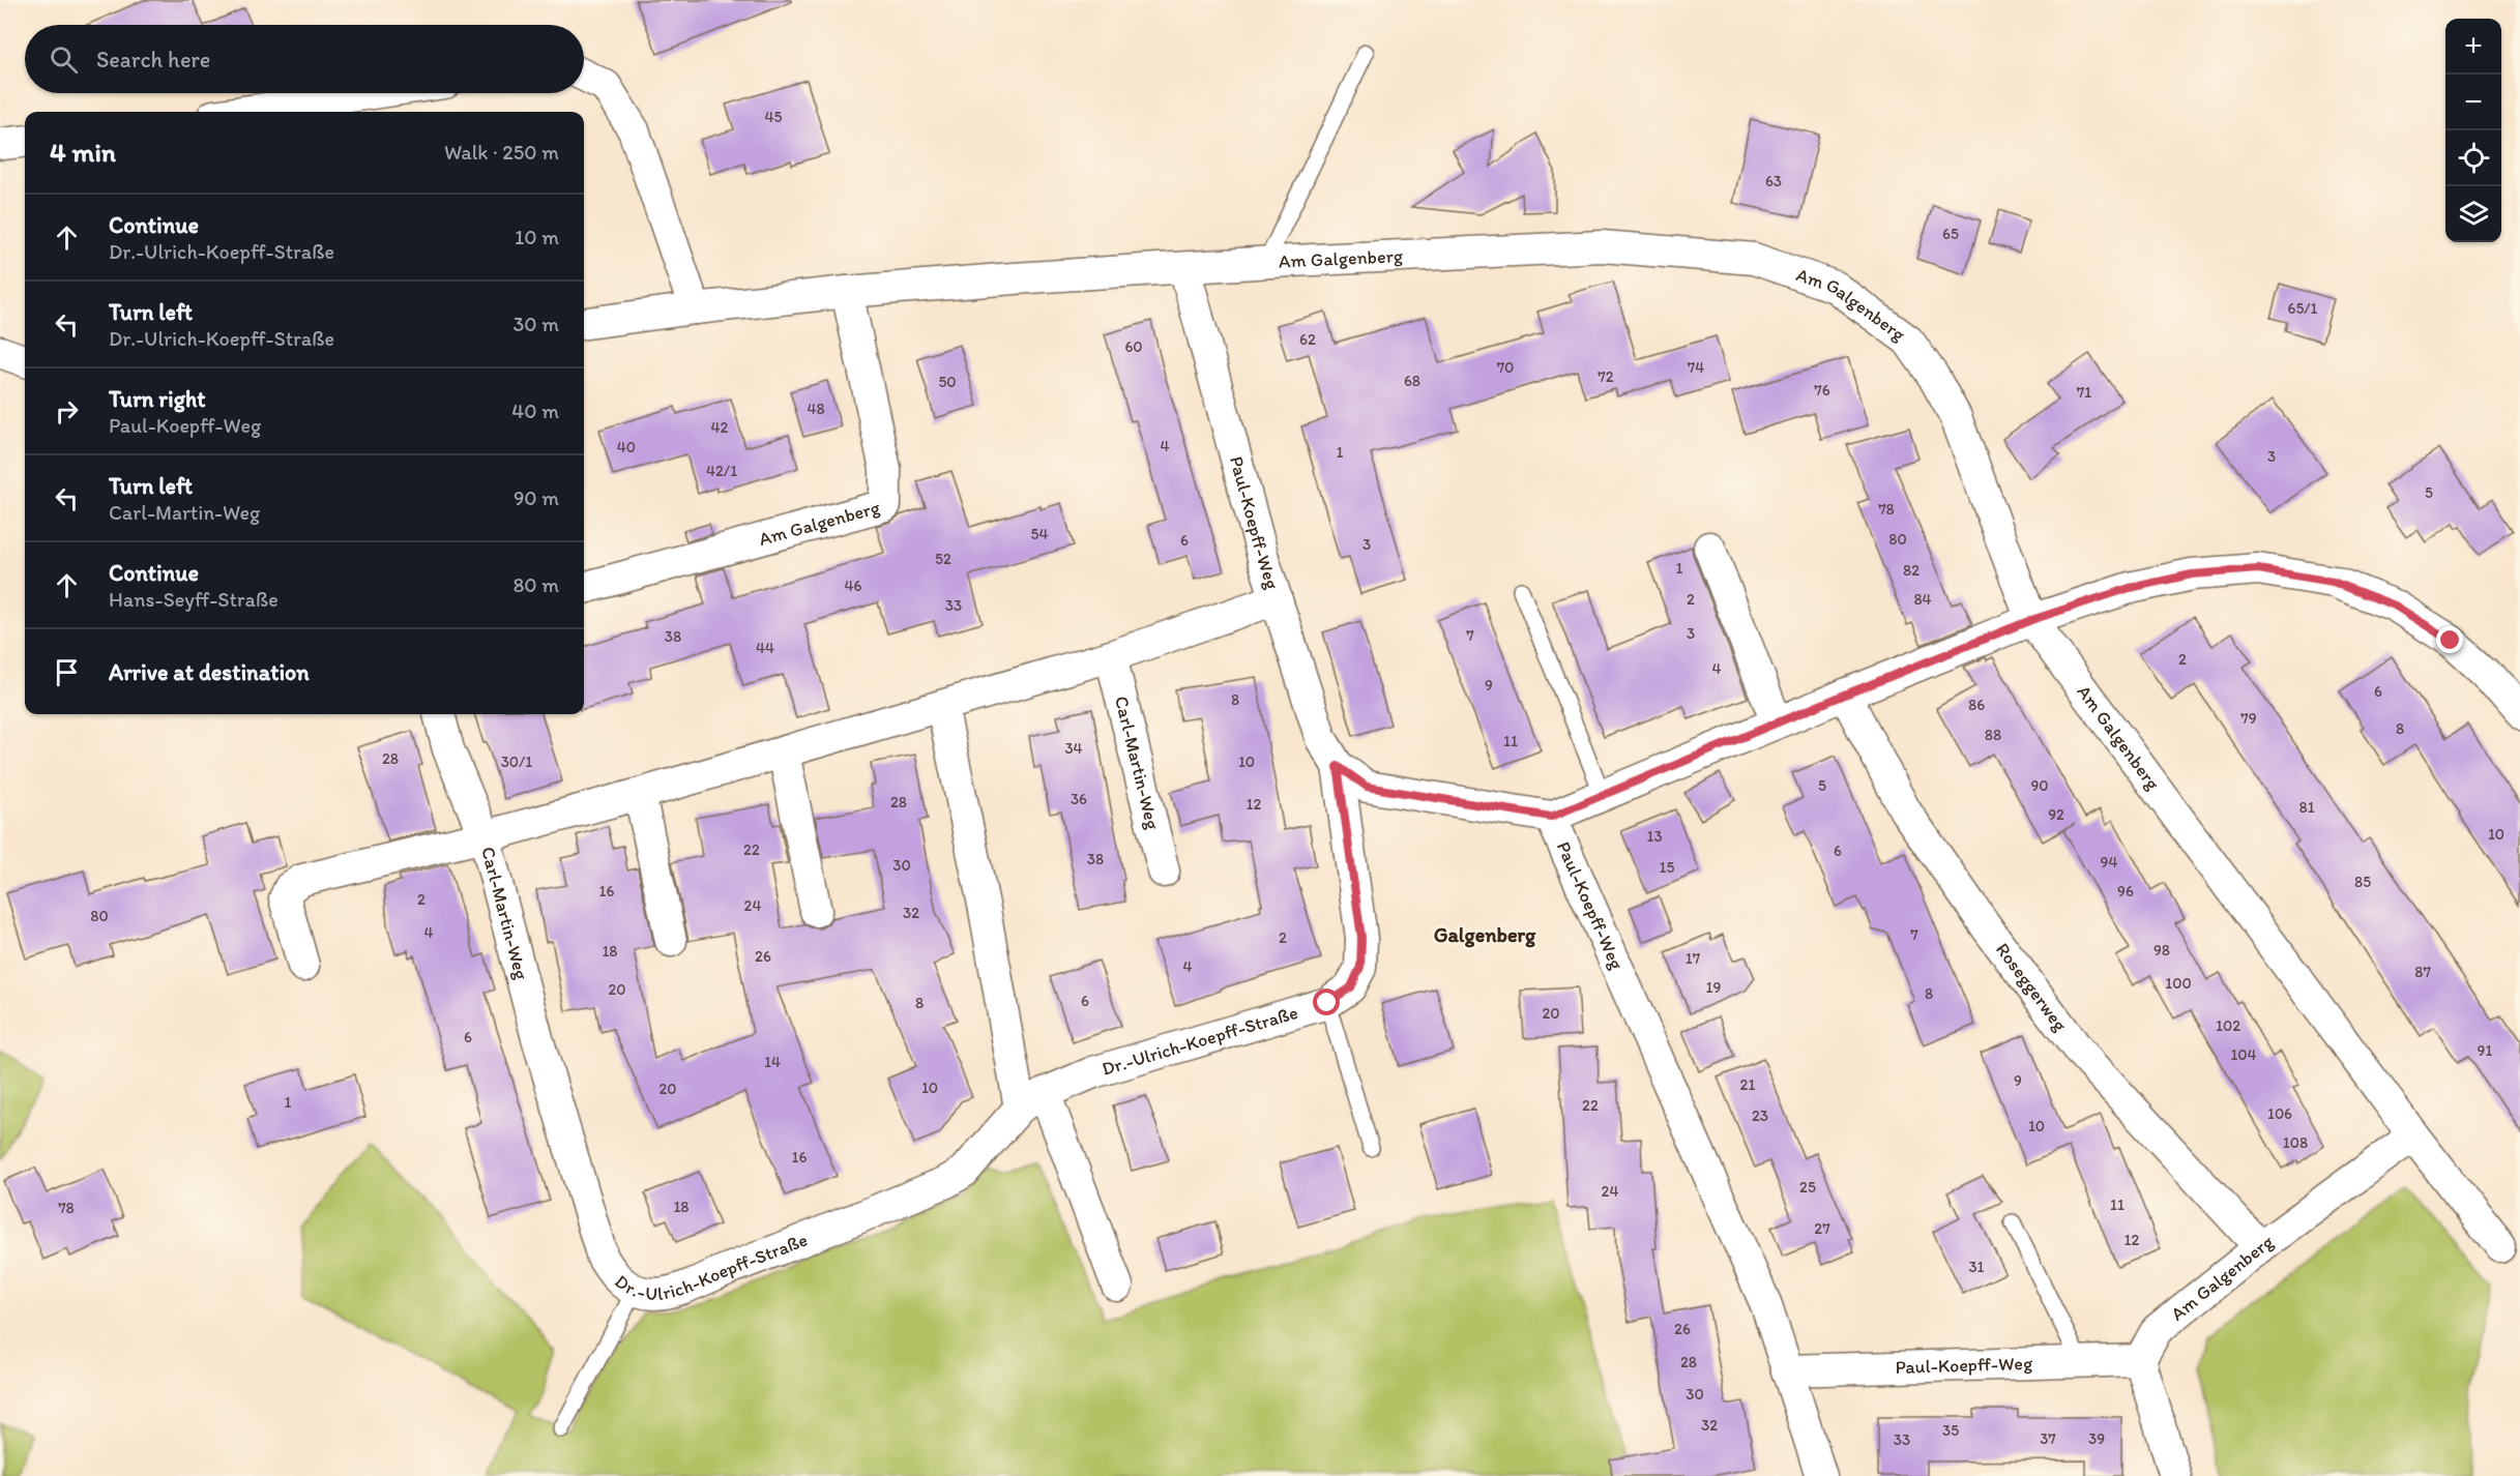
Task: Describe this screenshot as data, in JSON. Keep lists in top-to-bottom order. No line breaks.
{"streets":{"street":["Am Galgenberg","Paul-Koepff-Weg","Carl-Martin-Weg","Roseggerweg","Dr.-Ulrich-Koepff-Straße"]},"crossings":[["Am Galgenberg","Paul-Koepff-Weg"],["Am Galgenberg","Roseggerweg"],["Paul-Koepff-Weg","Carl-Martin-Weg"],["Paul-Koepff-Weg","Dr.-Ulrich-Koepff-Straße"],["Carl-Martin-Weg","Dr.-Ulrich-Koepff-Straße"]],"districts":["Galgenberg"],"house_numbers":["45","63","65","65/1","62","60","70","74","72","68","50","76","71","48","42","4","40","1","3","42/1","5","78","54","80","6","3","52","1","82","46","2","84","33","3","7","38","44","2","4","9","6","8","86","79","8","88","11","34","28","30/1","10","5","90","36","28","12","81","92","10","13","22","6","38","94","30","15","85","16","96","2","24","32","80","4","7","2","98","18","26","17","4","87","100","19","20","8","6","8","20","102","6","91","104","14","9","21","10","20","1","22","106","23","10","108","16","25","24","11","18","78","27","12","31","26","28","30","32","35","37","39","33"],"page":{"map_buttons":["+","−"],"search":"Search here","heading":["4 min","Walk · 250 m"],"list":[["Continue","Dr.-Ulrich-Koepff-Straße","10 m"],["Turn left","Dr.-Ulrich-Koepff-Straße","30 m"],["Turn right","Paul-Koepff-Weg","40 m"],["Turn left","Carl-Martin-Weg","90 m"],["Continue","Hans-Seyff-Straße","80 m"],"Arrive at destination"]}}
